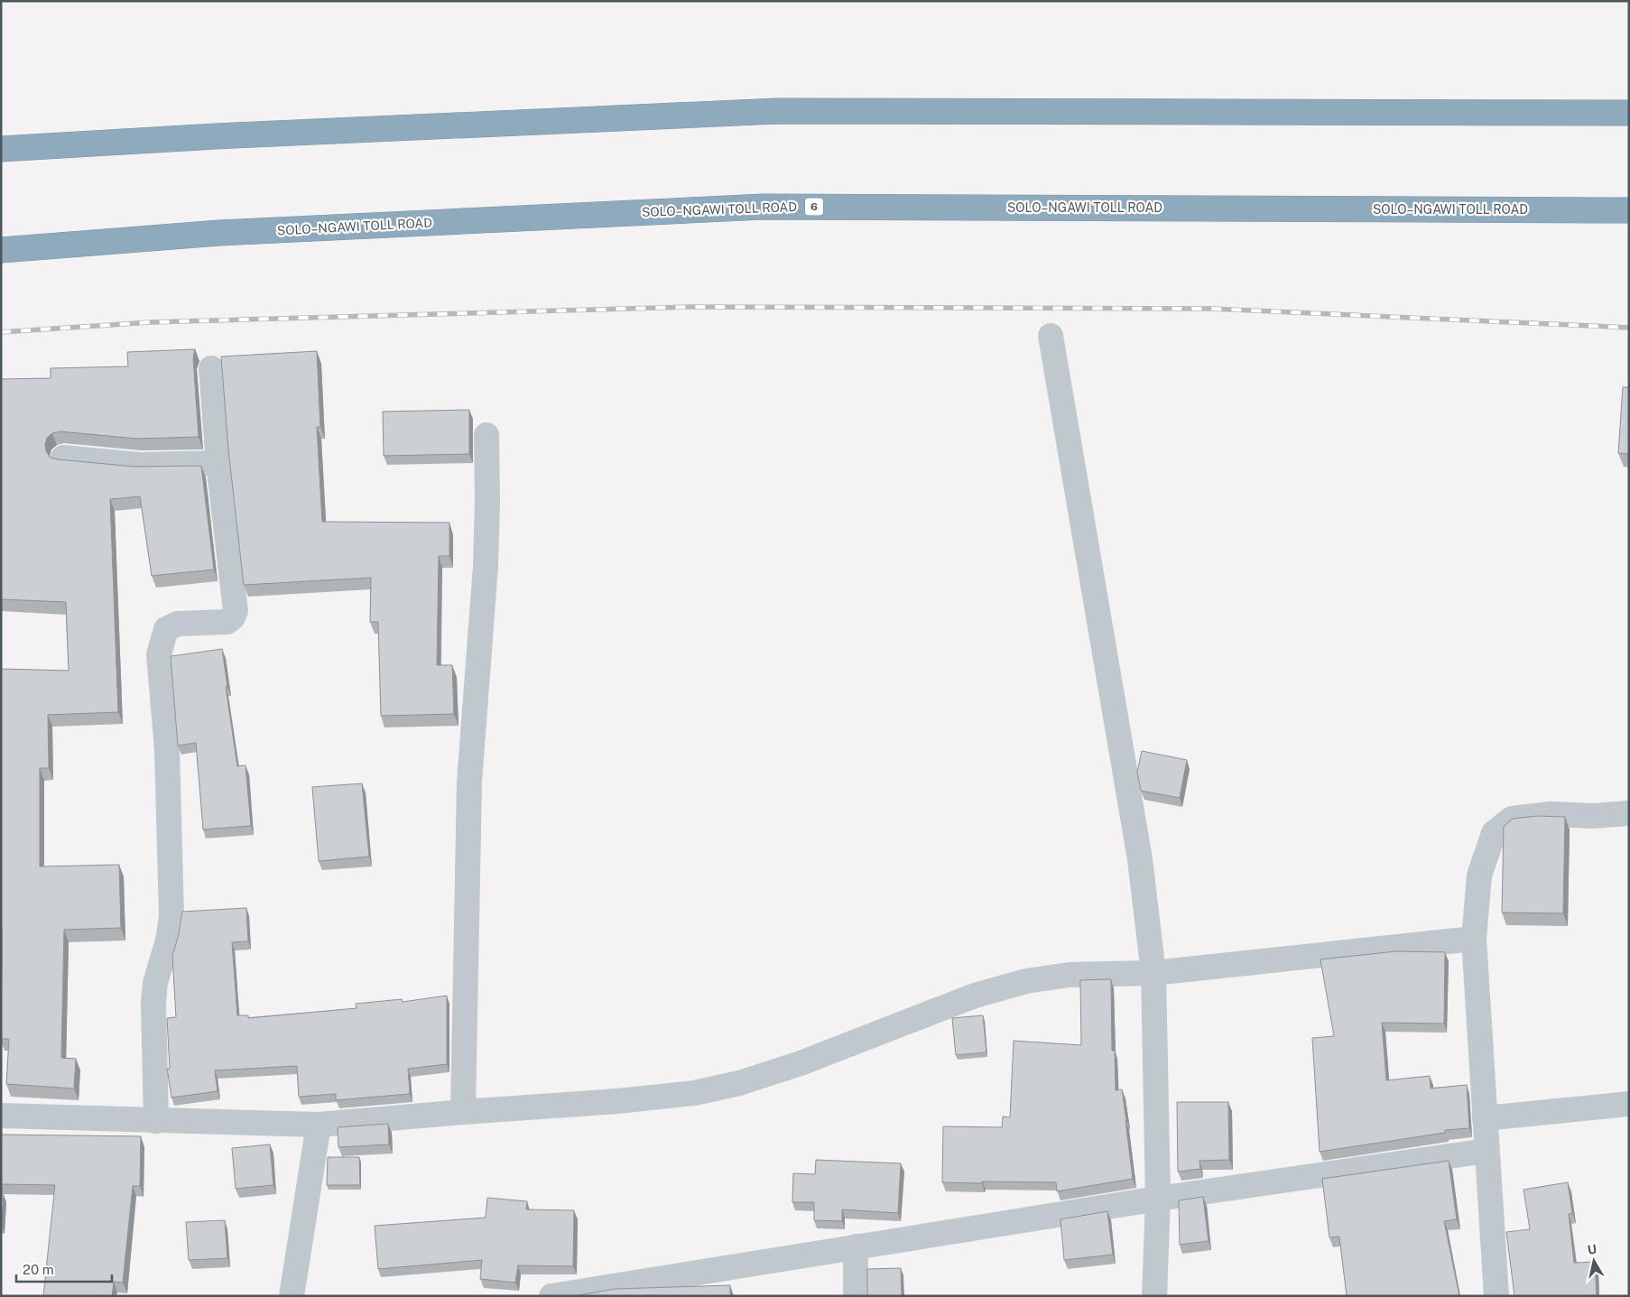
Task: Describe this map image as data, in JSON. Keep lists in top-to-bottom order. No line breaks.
{"streets":{"highway":["6","SOLO–NGAWI TOLL ROAD"]},"scale_bar":"20 m","north":"top"}
